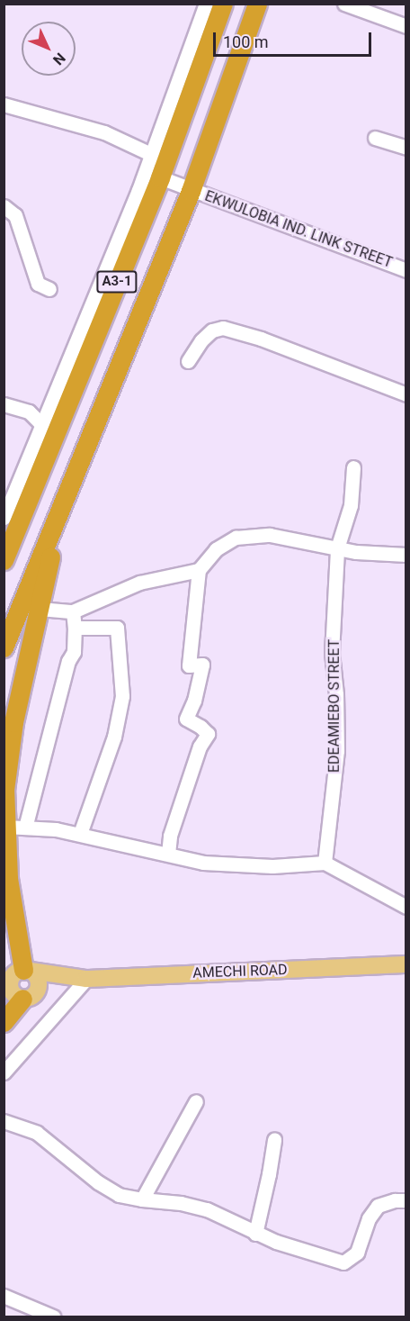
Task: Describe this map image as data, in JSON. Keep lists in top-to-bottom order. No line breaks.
{"streets":{"highway":["A3-1"],"main road":["AMECHI ROAD"],"street":["EKWULOBIA IND. LINK STREET","EDEAMIEBO STREET"]},"crossings":[["EKWULOBIA IND. LINK STREET","A3-1"]],"scale_bar":"100 m","north":"bottom right"}
